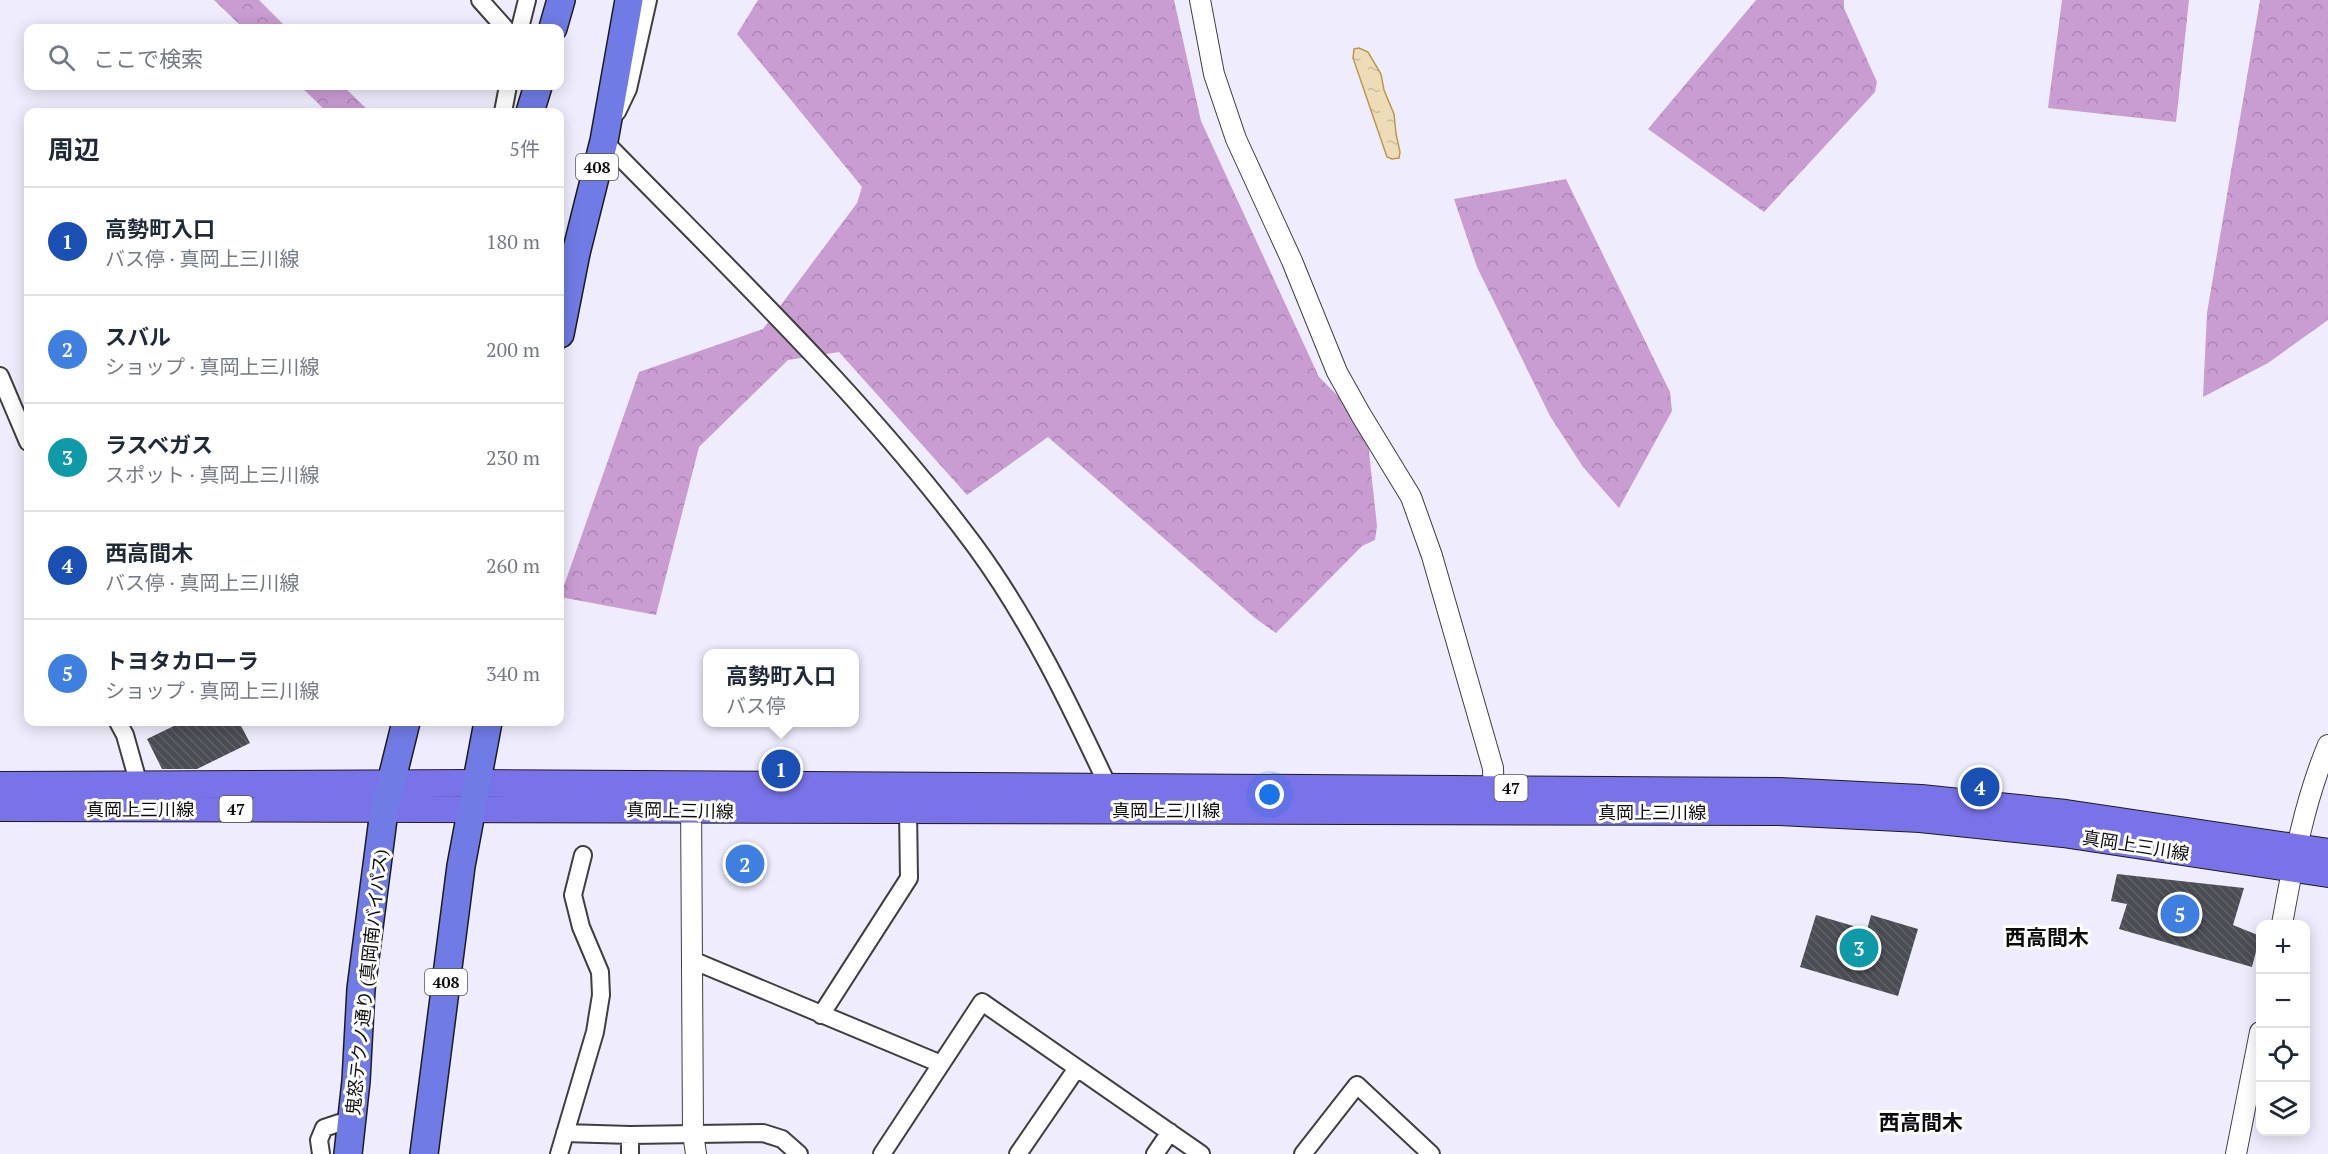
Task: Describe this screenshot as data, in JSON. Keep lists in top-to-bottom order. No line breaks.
{"streets":{"highway":["408","鬼怒テクノ通り (真岡南バイパス)"],"main road":["47","真岡上三川線"]},"crossings":[["408","真岡上三川線"],["真岡上三川線","鬼怒テクノ通り (真岡南バイパス)"]],"districts":["西高間木","西高間木"],"page":{"search":"ここで検索","heading":["周辺","5件"],"list":[{"mark":"1","name":"高勢町入口","note":"バス停 · 真岡上三川線","value":"180 m"},{"mark":"2","name":"スバル","note":"ショップ · 真岡上三川線","value":"200 m"},{"mark":"3","name":"ラスベガス","note":"スポット · 真岡上三川線","value":"230 m"},{"mark":"4","name":"西高間木","note":"バス停 · 真岡上三川線","value":"260 m"},{"mark":"5","name":"トヨタカローラ","note":"ショップ · 真岡上三川線","value":"340 m"}],"popup":["高勢町入口","バス停"],"pins":["1","4","2","5","3"],"map_buttons":["+","−"]}}
